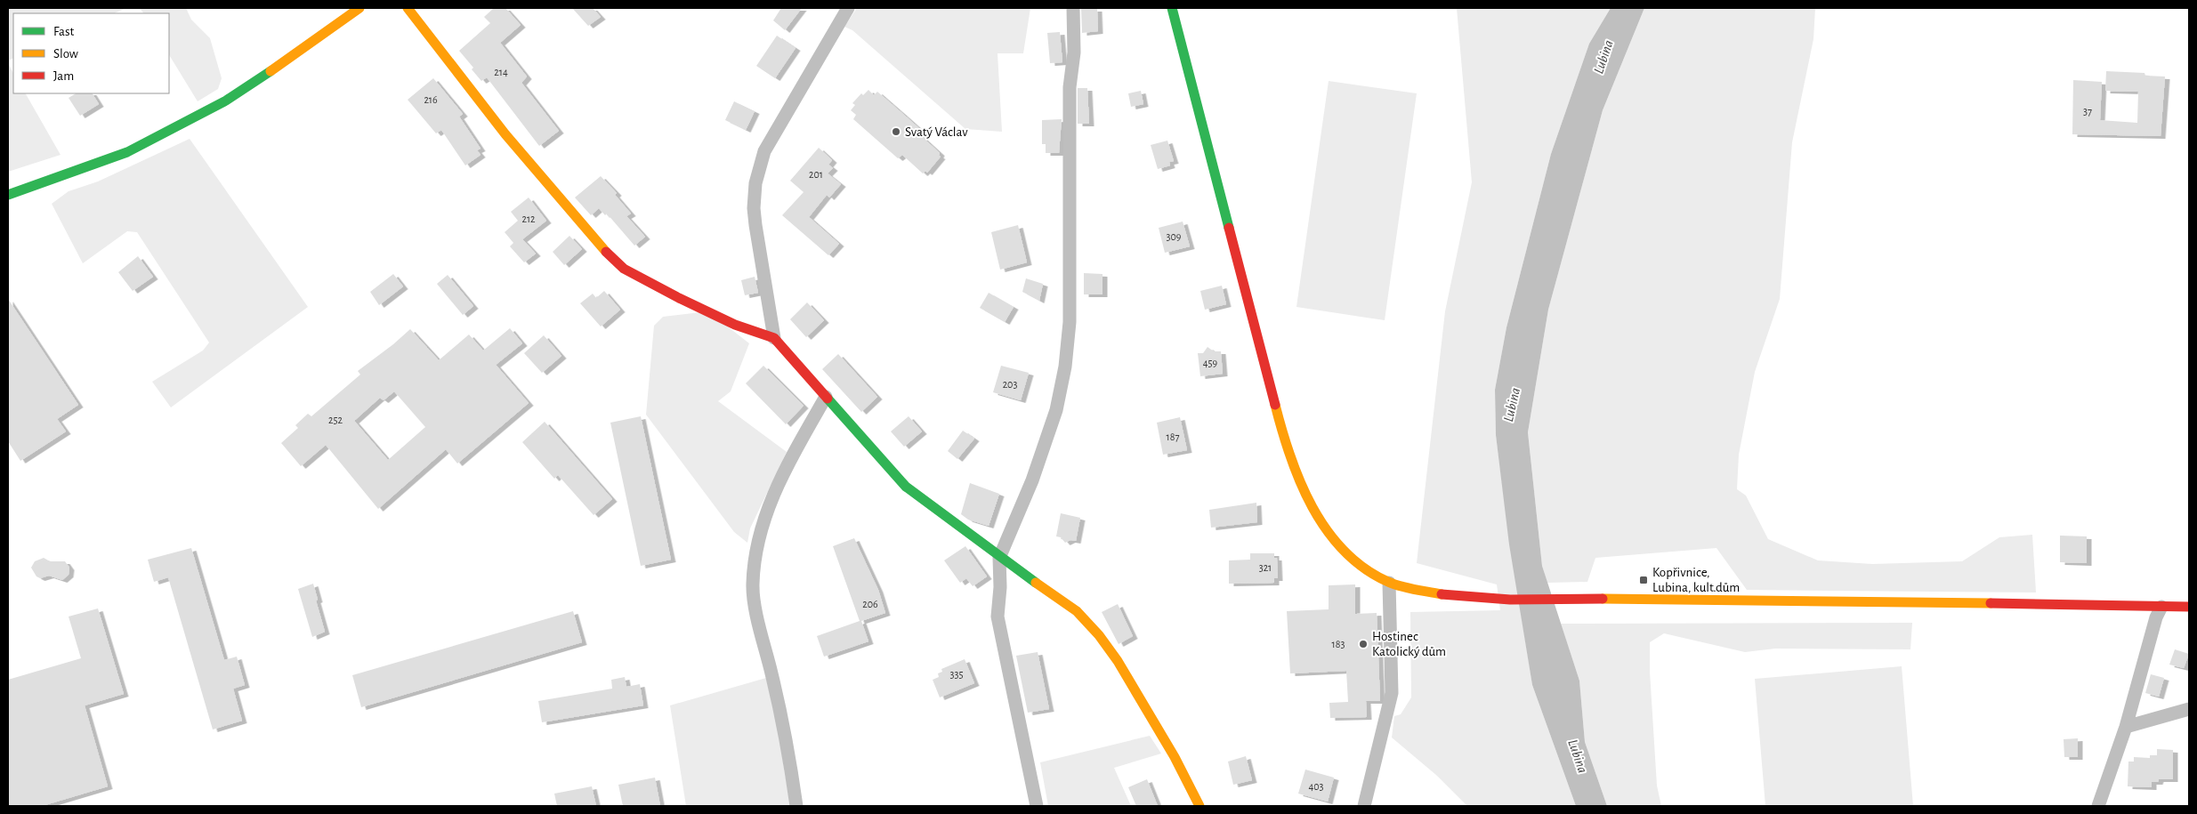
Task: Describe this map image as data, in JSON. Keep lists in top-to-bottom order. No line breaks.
{"water":["Lubina"],"places":{"other":["Svatý Václav","Hostinec Katolický dům"],"transit":["Kopřivnice, Lubina, kult.dům"]},"house_numbers":["214","216","37","201","212","309","459","203","252","187","321","206","183","335","403"],"legend":["Fast","Slow","Jam"]}
